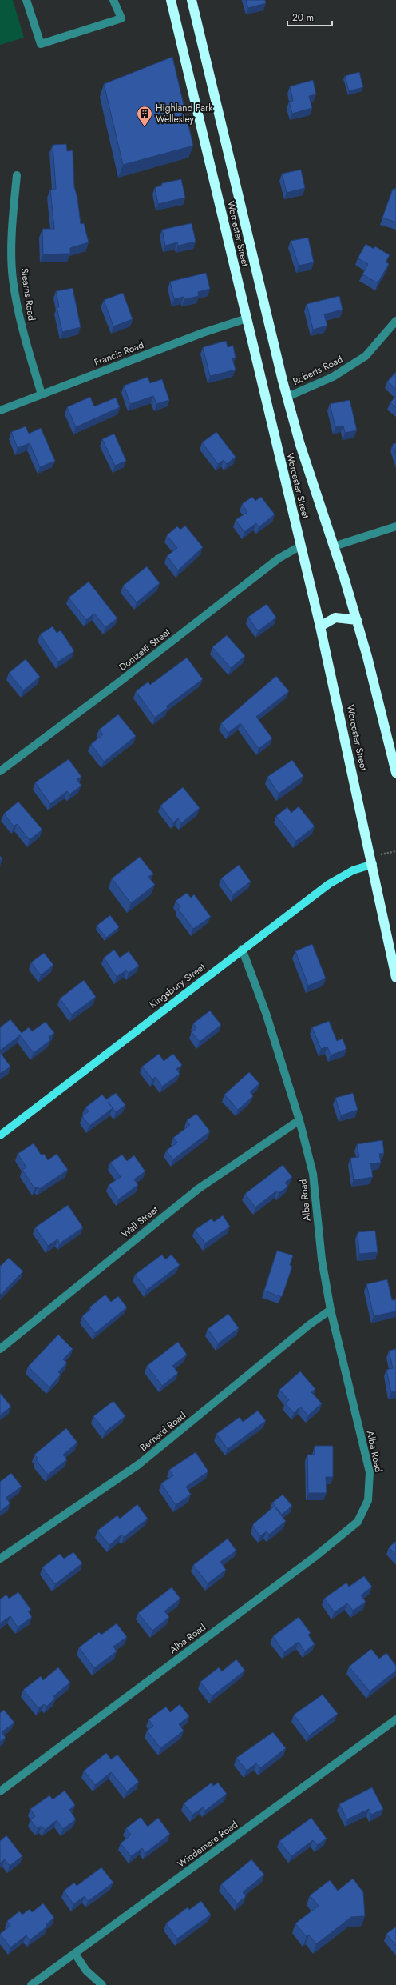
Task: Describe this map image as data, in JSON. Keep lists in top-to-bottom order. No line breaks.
{"streets":{"highway":["Worcester Street"],"main road":["Kingsbury Street"],"street":["Stearns Road","Francis Road","Roberts Road","Donizetti Street","Alba Road","Wall Street","Bernard Road","Windemere Road"]},"crossings":[["Worcester Street","Francis Road"],["Worcester Street","Roberts Road"],["Worcester Street","Donizetti Street"],["Worcester Street","Kingsbury Street"],["Stearns Road","Francis Road"],["Kingsbury Street","Alba Road"],["Alba Road","Wall Street"],["Alba Road","Bernard Road"]],"places":{"building":["Highland Park Wellesley"]},"scale_bar":"20 m"}
